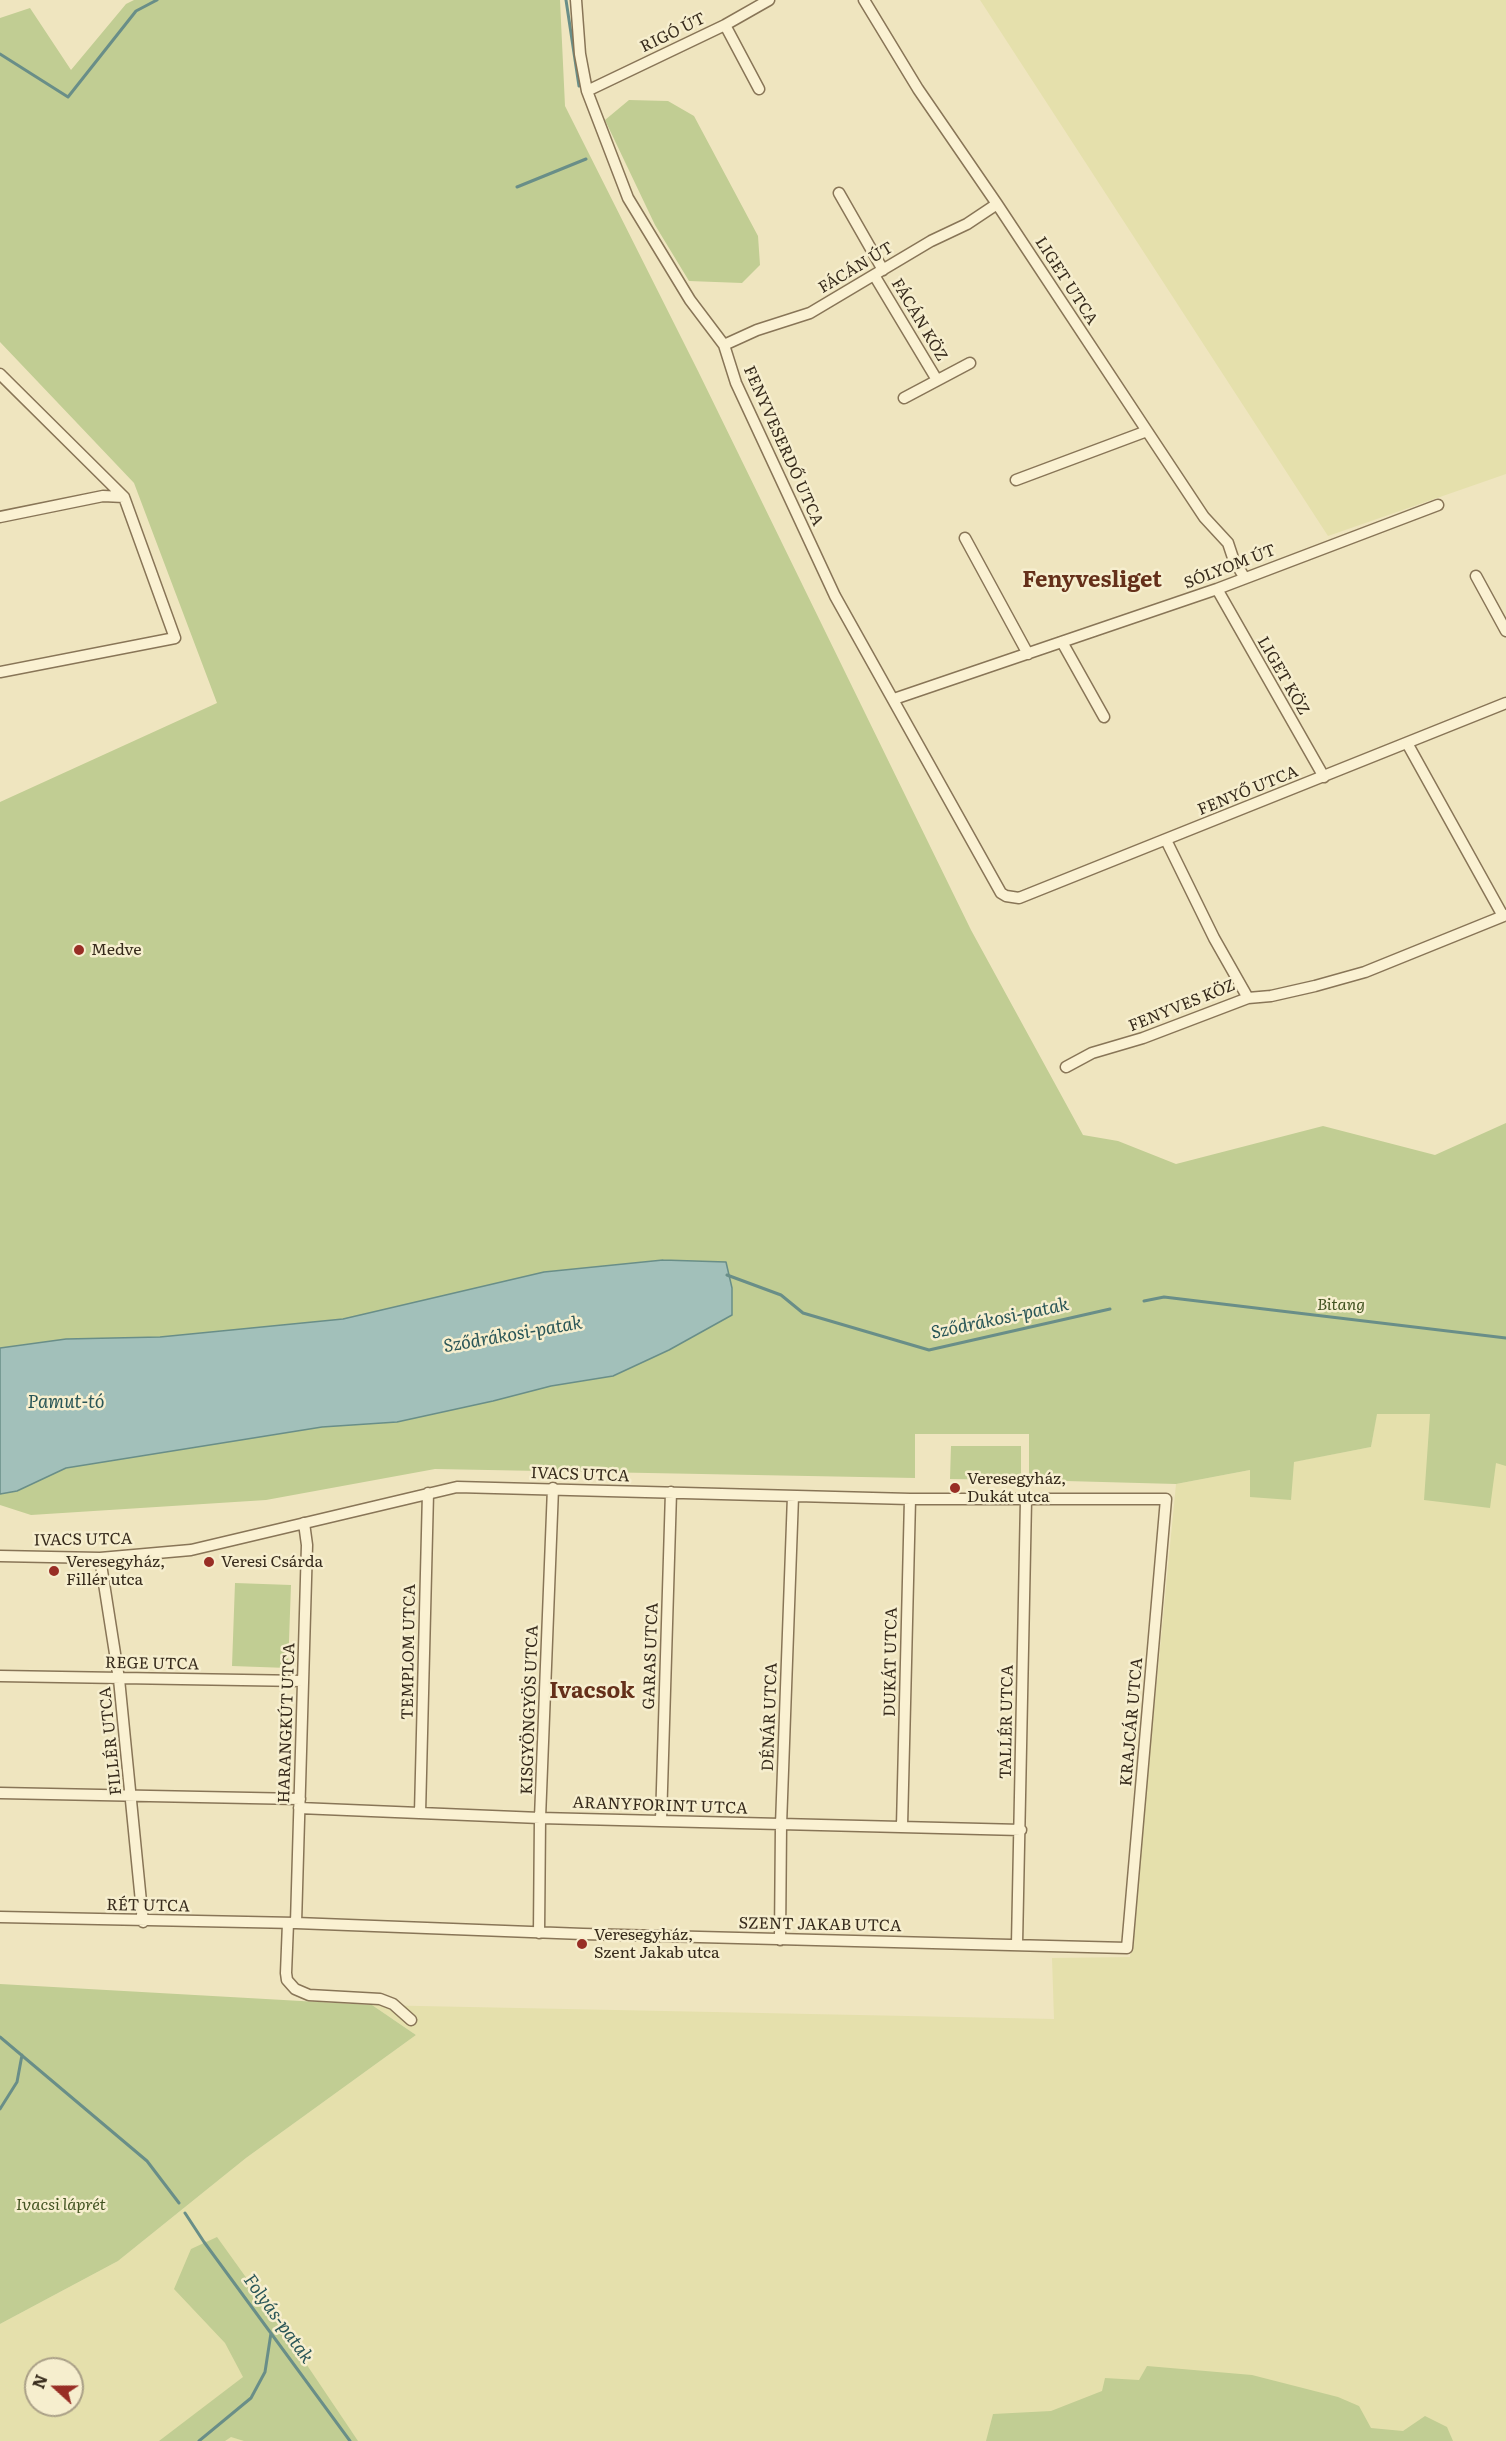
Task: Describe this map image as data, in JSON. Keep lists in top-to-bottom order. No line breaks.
{"streets":{"street":["RIGÓ ÚT","FÁCÁN ÚT","LIGET UTCA","FÁCÁN KÖZ","FENYVESERDŐ UTCA","SÓLYOM ÚT","LIGET KÖZ","FENYŐ UTCA","FENYVES KÖZ","IVACS UTCA","TEMPLOM UTCA","GARAS UTCA","DUKÁT UTCA","REGE UTCA","KISGYÖNGYÖS UTCA","DÉNÁR UTCA","TALLÉR UTCA","KRAJCÁR UTCA","HARANGKÚT UTCA","FILLÉR UTCA","ARANYFORINT UTCA","RÉT UTCA","SZENT JAKAB UTCA"]},"crossings":[["RIGÓ ÚT","FENYVESERDŐ UTCA"],["FÁCÁN ÚT","LIGET UTCA"],["FÁCÁN ÚT","FÁCÁN KÖZ"],["FÁCÁN ÚT","FENYVESERDŐ UTCA"],["LIGET UTCA","SÓLYOM ÚT"],["FENYVESERDŐ UTCA","SÓLYOM ÚT"],["FENYVESERDŐ UTCA","FENYŐ UTCA"],["SÓLYOM ÚT","LIGET KÖZ"],["LIGET KÖZ","FENYŐ UTCA"],["FENYŐ UTCA","FENYVES KÖZ"],["IVACS UTCA","TEMPLOM UTCA"],["IVACS UTCA","GARAS UTCA"],["IVACS UTCA","DUKÁT UTCA"],["IVACS UTCA","KISGYÖNGYÖS UTCA"],["IVACS UTCA","DÉNÁR UTCA"],["IVACS UTCA","TALLÉR UTCA"],["IVACS UTCA","KRAJCÁR UTCA"],["IVACS UTCA","HARANGKÚT UTCA"],["IVACS UTCA","FILLÉR UTCA"],["TEMPLOM UTCA","ARANYFORINT UTCA"],["GARAS UTCA","ARANYFORINT UTCA"],["DUKÁT UTCA","ARANYFORINT UTCA"],["REGE UTCA","HARANGKÚT UTCA"],["REGE UTCA","FILLÉR UTCA"],["KISGYÖNGYÖS UTCA","ARANYFORINT UTCA"],["KISGYÖNGYÖS UTCA","SZENT JAKAB UTCA"],["DÉNÁR UTCA","ARANYFORINT UTCA"],["DÉNÁR UTCA","SZENT JAKAB UTCA"],["TALLÉR UTCA","ARANYFORINT UTCA"],["TALLÉR UTCA","SZENT JAKAB UTCA"],["KRAJCÁR UTCA","SZENT JAKAB UTCA"],["HARANGKÚT UTCA","ARANYFORINT UTCA"],["HARANGKÚT UTCA","RÉT UTCA"],["HARANGKÚT UTCA","SZENT JAKAB UTCA"],["FILLÉR UTCA","ARANYFORINT UTCA"],["FILLÉR UTCA","RÉT UTCA"],["RÉT UTCA","SZENT JAKAB UTCA"]],"districts":["Fenyvesliget","Ivacsok"],"water":["Sződrákosi-patak","Pamut-tó","Folyás-patak"],"parks":["Bitang","Ivacsi láprét"],"places":["Medve","Veresegyház, Dukát utca","Veresi Csárda","Veresegyház, Fillér utca","Veresegyház, Szent Jakab utca"],"north":"left"}
